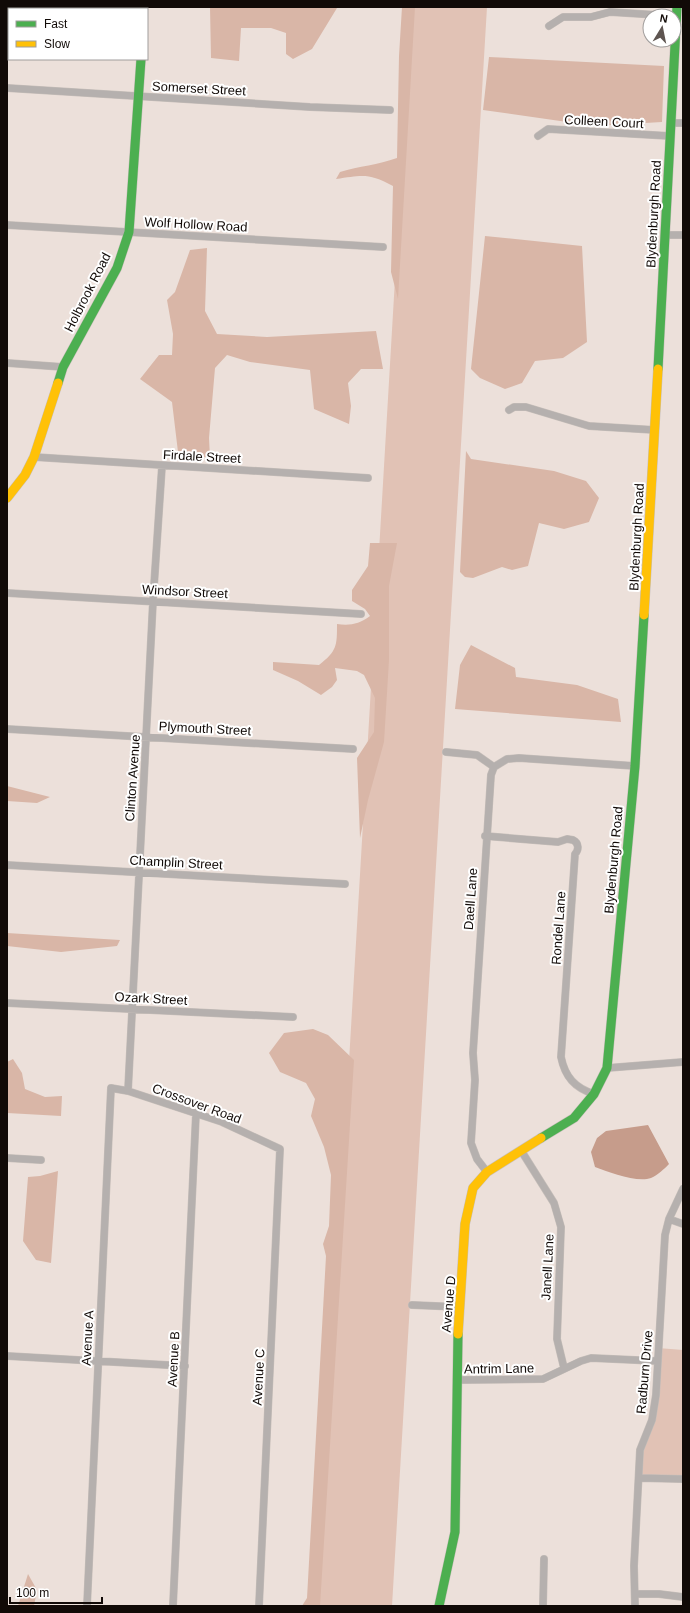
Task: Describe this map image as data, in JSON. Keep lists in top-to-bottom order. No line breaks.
{"streets":{"street":["Somerset Street","Colleen Court","Blydenburgh Road","Wolf Hollow Road","Holbrook Road","Firdale Street","Windsor Street","Plymouth Street","Clinton Avenue","Champlin Street","Daell Lane","Rondel Lane","Ozark Street","Crossover Road","Janell Lane","Avenue D","Avenue A","Avenue B","Antrim Lane","Radburn Drive","Avenue C"]},"crossings":[["Somerset Street","Holbrook Road"],["Colleen Court","Blydenburgh Road"],["Blydenburgh Road","Avenue D"],["Wolf Hollow Road","Holbrook Road"],["Holbrook Road","Firdale Street"],["Firdale Street","Clinton Avenue"],["Windsor Street","Clinton Avenue"],["Plymouth Street","Clinton Avenue"],["Clinton Avenue","Champlin Street"],["Clinton Avenue","Ozark Street"],["Clinton Avenue","Crossover Road"],["Clinton Avenue","Avenue A"],["Daell Lane","Rondel Lane"],["Daell Lane","Avenue D"],["Rondel Lane","Avenue D"],["Crossover Road","Avenue A"],["Crossover Road","Avenue B"],["Crossover Road","Avenue C"],["Janell Lane","Avenue D"],["Janell Lane","Antrim Lane"],["Avenue D","Antrim Lane"],["Antrim Lane","Radburn Drive"]],"legend":["Fast","Slow"],"scale_bar":"100 m","north":"top"}
